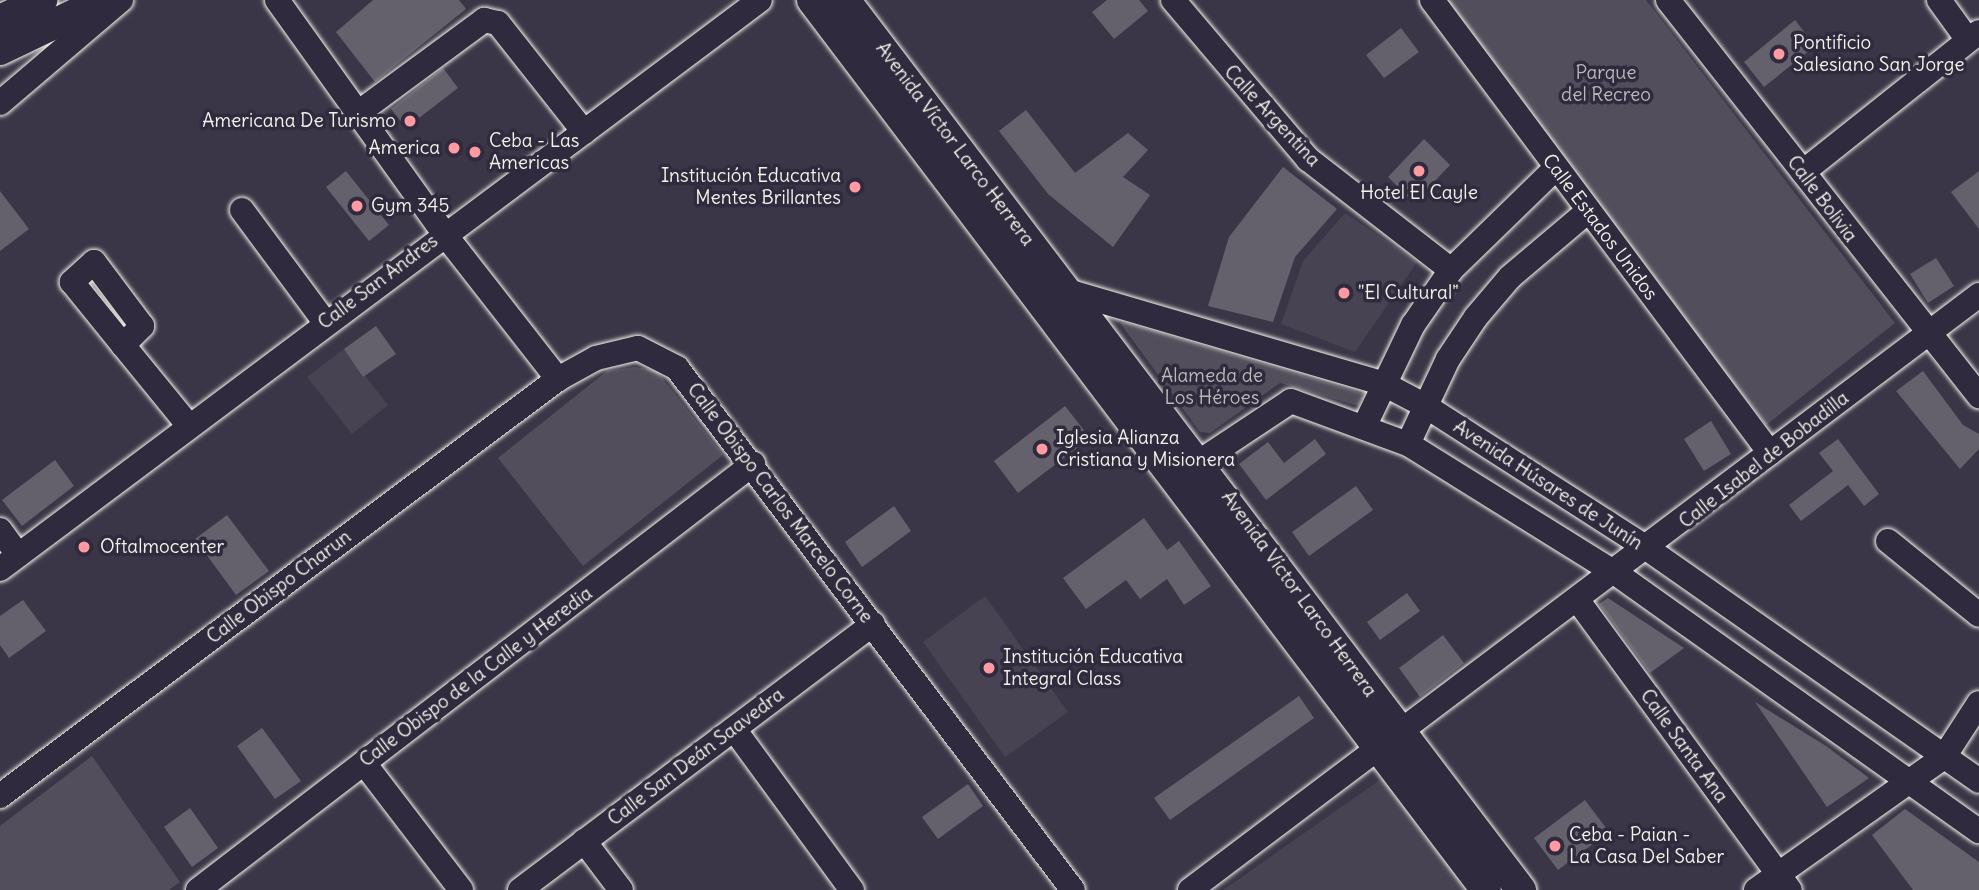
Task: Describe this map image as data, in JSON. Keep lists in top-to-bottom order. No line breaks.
{"streets":{"main road":["Avenida Víctor Larco Herrera"],"street":["Calle Argentina","Calle Bolivia","Calle Estados Unidos","Calle San Andres","Calle Isabel de Bobadilla","Avenida Húsares de Junín","Calle Obispo Carlos Marcelo Corne","Calle Obispo Charun","Calle Obispo de la Calle y Heredia","Calle Santa Ana","Calle San Deán Saavedra"]},"crossings":[["Avenida Víctor Larco Herrera","Calle Isabel de Bobadilla"],["Avenida Víctor Larco Herrera","Avenida Húsares de Junín"],["Calle Bolivia","Calle Isabel de Bobadilla"],["Calle Estados Unidos","Calle Isabel de Bobadilla"],["Calle Isabel de Bobadilla","Avenida Húsares de Junín"],["Calle Isabel de Bobadilla","Calle Santa Ana"],["Calle Obispo Carlos Marcelo Corne","Calle Obispo Charun"],["Calle Obispo Carlos Marcelo Corne","Calle Obispo de la Calle y Heredia"],["Calle Obispo Carlos Marcelo Corne","Calle San Deán Saavedra"]],"parks":["Parque del Recreo","Alameda de Los Héroes"],"places":["Pontificio Salesiano San Jorge","Americana De Turismo","America","Ceba - Las Americas","Hotel El Cayle","Institución Educativa Mentes Brillantes","Gym 345","\"El Cultural\"","Iglesia Alianza Cristiana y Misionera","Oftalmocenter","Institución Educativa Integral Class","Ceba - Paian - La Casa Del Saber"]}
